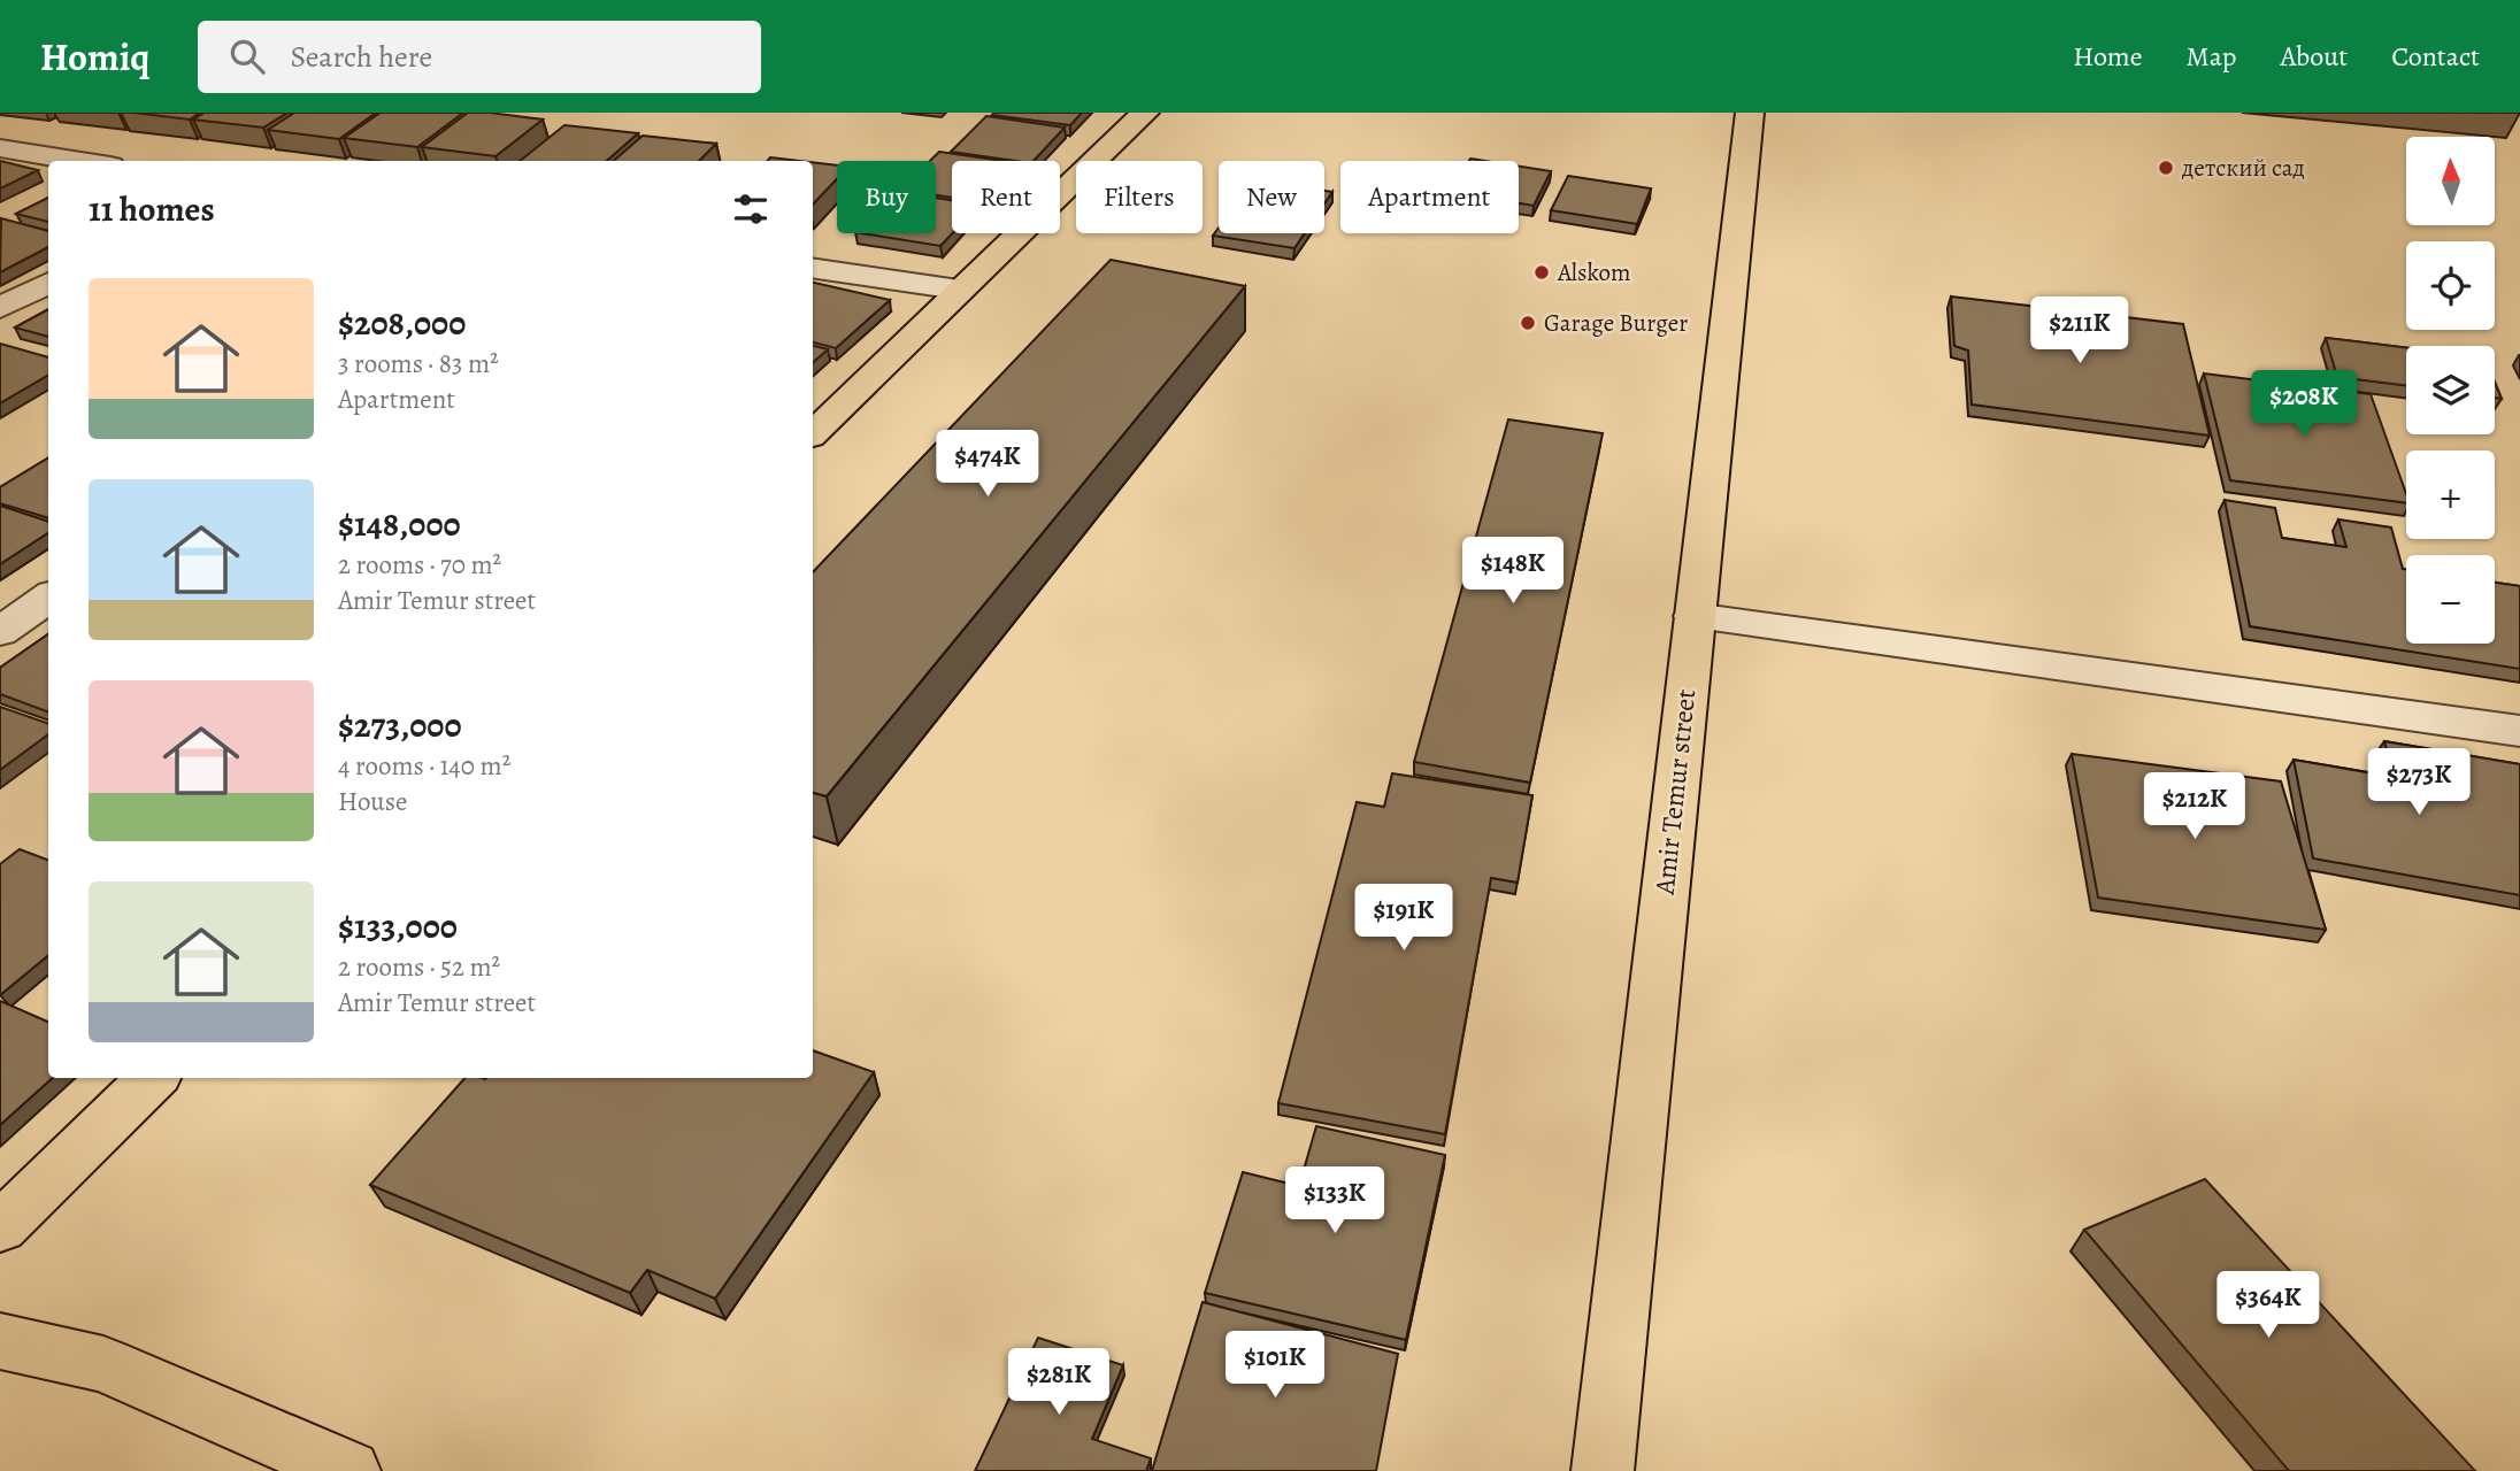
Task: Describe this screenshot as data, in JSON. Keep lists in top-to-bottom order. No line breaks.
{"streets":{"main road":["Amir Temur street"]},"places":["детский сад","Alskom","Garage Burger"],"north":"top","page":{"header":"Homiq","search":"Search here","nav":["Home","Map","About","Contact"],"map_buttons":["+","−"],"chip":["Buy","Rent","Filters","New","Apartment"],"heading":"11 homes","list":[{"name":"$208,000","note":"3 rooms · 83 m² · Apartment"},{"name":"$148,000","note":"2 rooms · 70 m² · Amir Temur street"},{"name":"$273,000","note":"4 rooms · 140 m² · House"},{"name":"$133,000","note":"2 rooms · 52 m² · Amir Temur street"}],"price":["$211K","$208K","$474K","$148K","$273K","$212K","$191K","$133K","$364K","$101K","$281K"]}}
